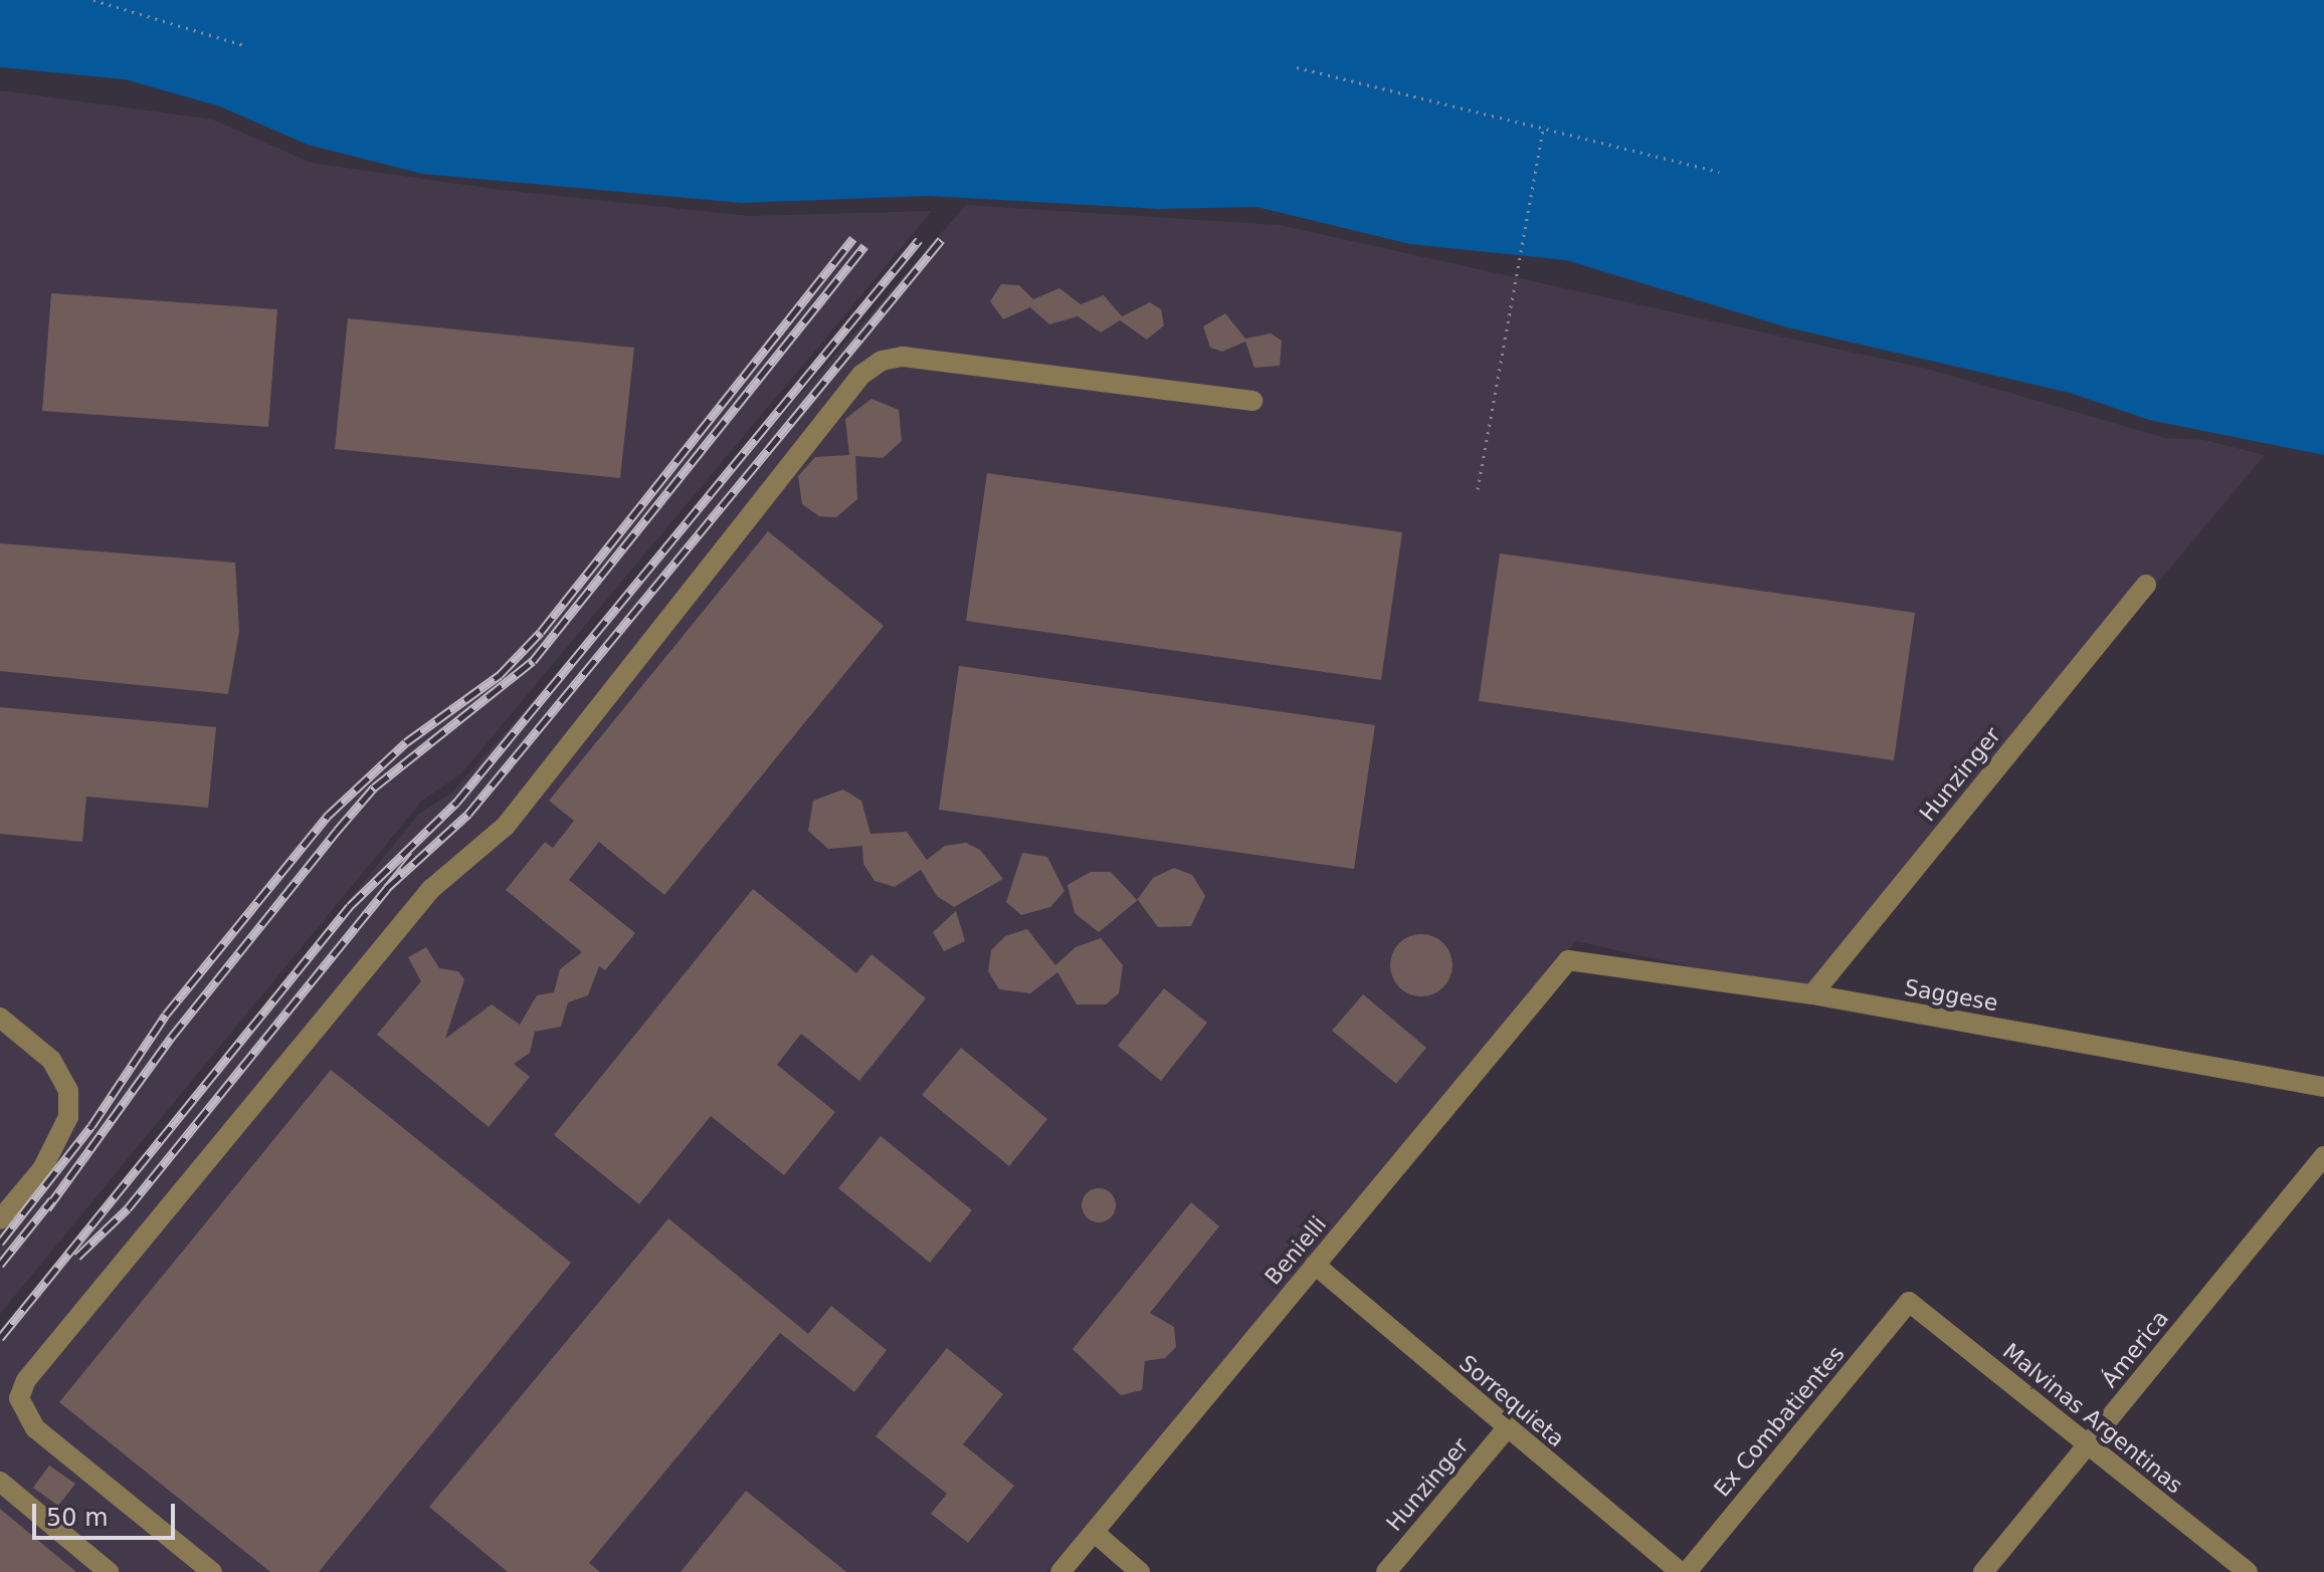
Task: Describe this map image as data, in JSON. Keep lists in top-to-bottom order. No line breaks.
{"streets":{"street":["Hunzinger","Saggese","Benielli","Ámerica","Sorrequieta","Malvinas Argentinas","Ex Combatientes"]},"crossings":[["Hunzinger","Saggese"],["Hunzinger","Sorrequieta"],["Saggese","Benielli"],["Benielli","Sorrequieta"],["Ámerica","Malvinas Argentinas"],["Sorrequieta","Ex Combatientes"],["Malvinas Argentinas","Ex Combatientes"]],"scale_bar":"50 m"}
